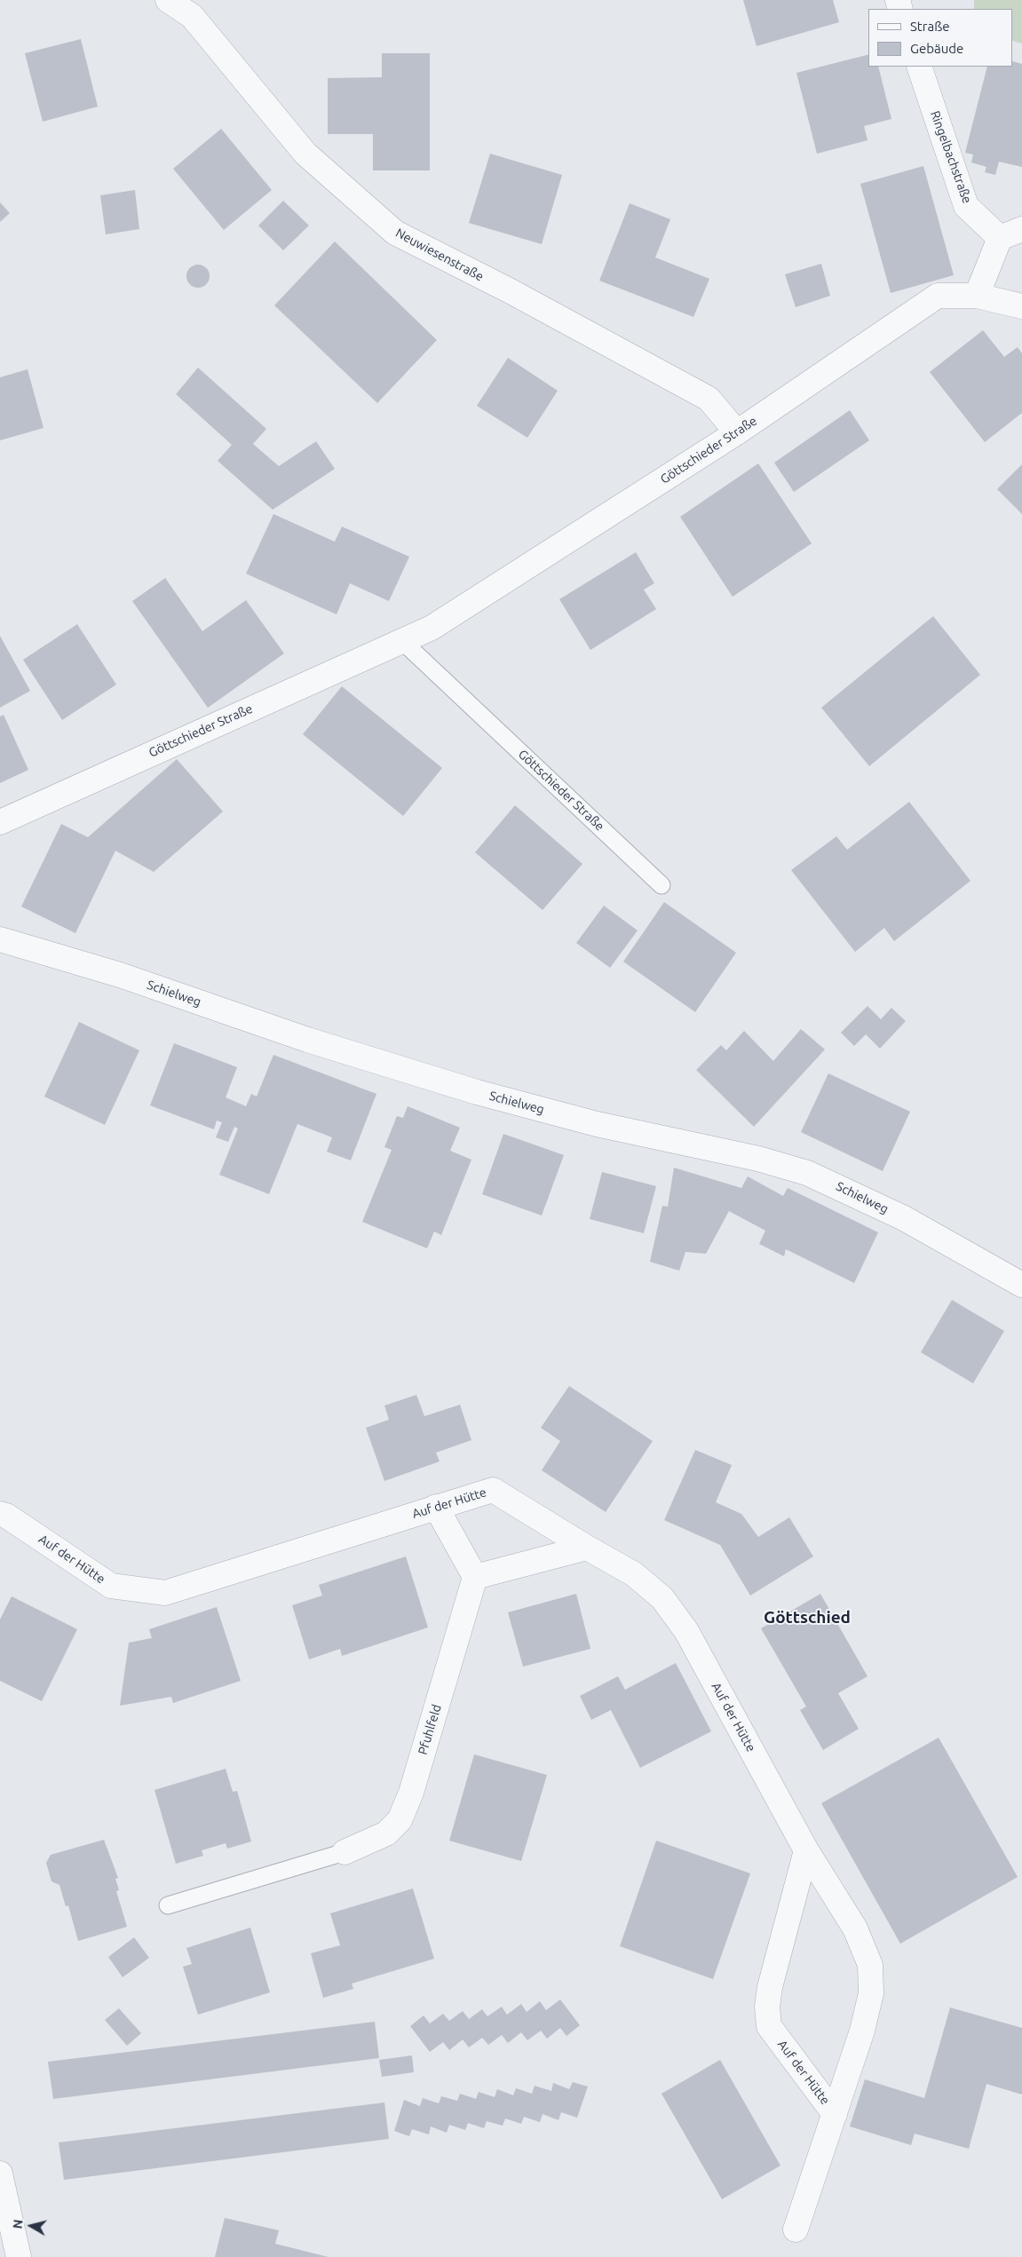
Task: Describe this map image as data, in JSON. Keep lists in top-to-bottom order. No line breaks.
{"streets":{"street":["Ringelbachstraße","Neuwiesenstraße","Göttschieder Straße","Schielweg","Auf der Hütte","Pfuhlfeld"]},"crossings":[["Neuwiesenstraße","Göttschieder Straße"]],"districts":["Göttschied"],"legend":["Straße","Gebäude"],"north":"left"}
